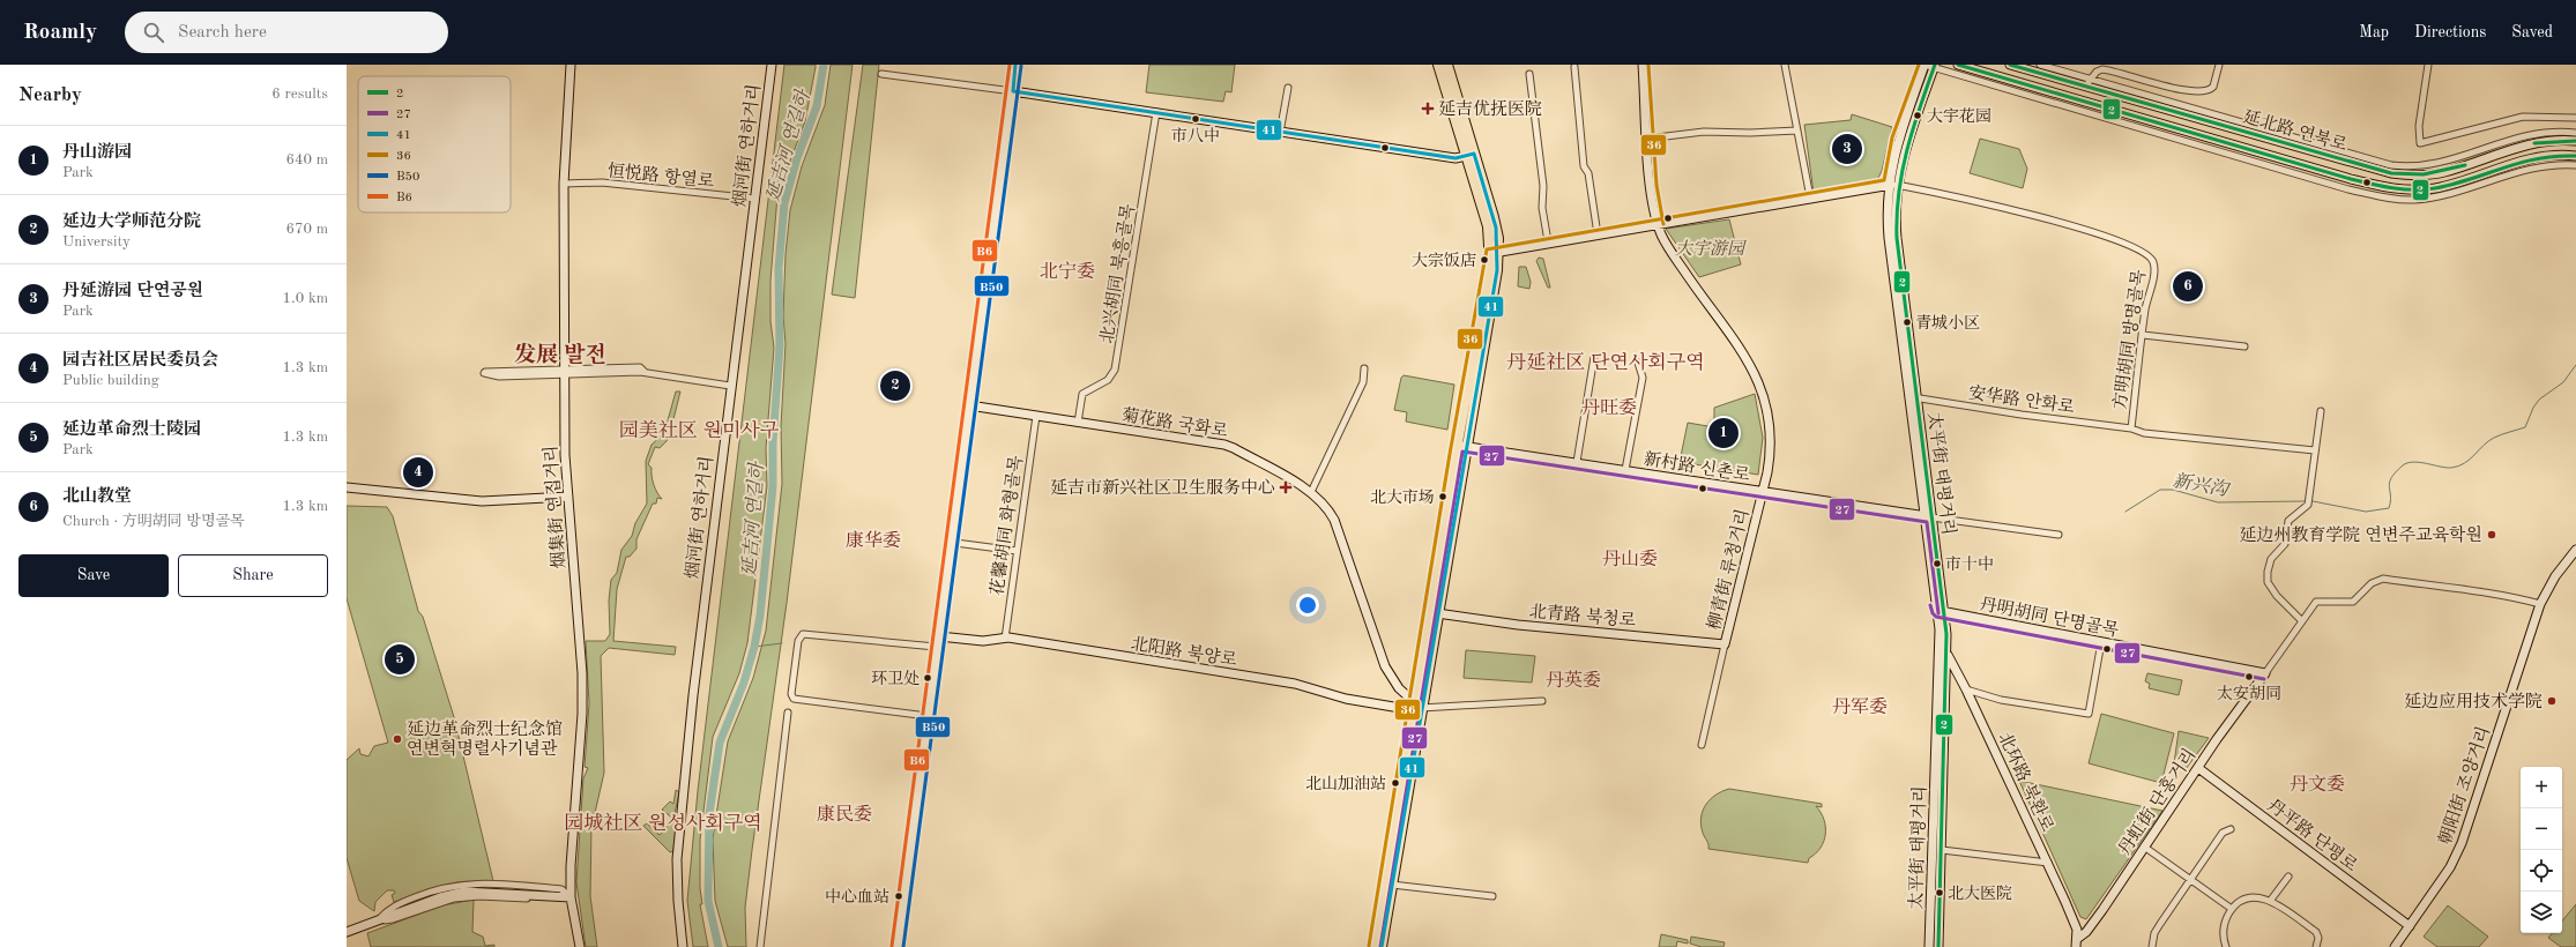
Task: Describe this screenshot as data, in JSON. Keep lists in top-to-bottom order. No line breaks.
{"streets":{"street":["延北路 연북로","烟河街 연하거리","恒悦路 항열로","北兴胡同 북흥골목","方明胡同 방명골목","安华路 안화로","菊花路 국화로","新村路 신촌로","太平街 태평거리","烟集街 연집거리","花馨胡同 화형골목","柳青街 류청거리","北青路 북청로","丹明胡同 단명골목","北阳路 북양로","北环路 북환로","朝阳街 조양거리","丹虹街 단홍거리","丹平路 단평로"]},"crossings":[["烟河街 연하거리","恒悦路 항열로"],["恒悦路 항열로","烟集街 연집거리"],["北兴胡同 북흥골목","菊花路 국화로"],["方明胡同 방명골목","安华路 안화로"],["方明胡同 방명골목","太平街 태평거리"],["安华路 안화로","太平街 태평거리"],["菊花路 국화로","花馨胡同 화형골목"],["菊花路 국화로","北阳路 북양로"],["新村路 신촌로","太平街 태평거리"],["新村路 신촌로","柳青街 류청거리"],["太平街 태평거리","丹明胡同 단명골목"],["太平街 태평거리","北环路 북환로"],["花馨胡同 화형골목","北阳路 북양로"],["柳青街 류청거리","北青路 북청로"],["丹明胡同 단명골목","丹虹街 단홍거리"],["北环路 북환로","丹虹街 단홍거리"],["朝阳街 조양거리","丹平路 단평로"],["丹虹街 단홍거리","丹平路 단평로"]],"districts":["北宁委","发展 발전","丹延社区 단연사회구역","丹旺委","园美社区 원미사구","康华委","丹山委","丹英委","丹军委","丹文委","康民委","园城社区 원성사회구역"],"water":["延吉河 연길하","新兴沟"],"parks":["大宇游园"],"places":{"health":["延吉优抚医院","延吉市新兴社区卫生服务中心"],"other":["大宇花园","市八中","大宗饭店","青城小区","北大市场","延边州教育学院 연변주교육학원","市十中","太安胡同","环卫处","延边应用技术学院","延边革命烈士纪念馆 연변혁명렬사기념관","北山加油站","北大医院","中心血站"]},"lines":["transit line 2","transit line 41","transit line 36","transit line B6","transit line B50","transit line 27"],"legend":["2","27","41","36","B50","B6"],"page":{"header":"Roamly","search":"Search here","nav":["Map","Directions","Saved"],"heading":["Nearby","6 results"],"list":[{"mark":"1","name":"丹山游园","note":"Park","value":"640 m"},{"mark":"2","name":"延边大学师范分院","note":"University","value":"670 m"},{"mark":"3","name":"丹延游园 단연공원","note":"Park","value":"1.0 km"},{"mark":"4","name":"园吉社区居民委员会","note":"Public building","value":"1.3 km"},{"mark":"5","name":"延边革命烈士陵园","note":"Park","value":"1.3 km"},{"mark":"6","name":"北山教堂","note":"Church · 方明胡同 방명골목","value":"1.3 km"}],"pins":["3","6","2","1","4","5"],"buttons":["Save","Share"],"map_buttons":["+","−"]}}
